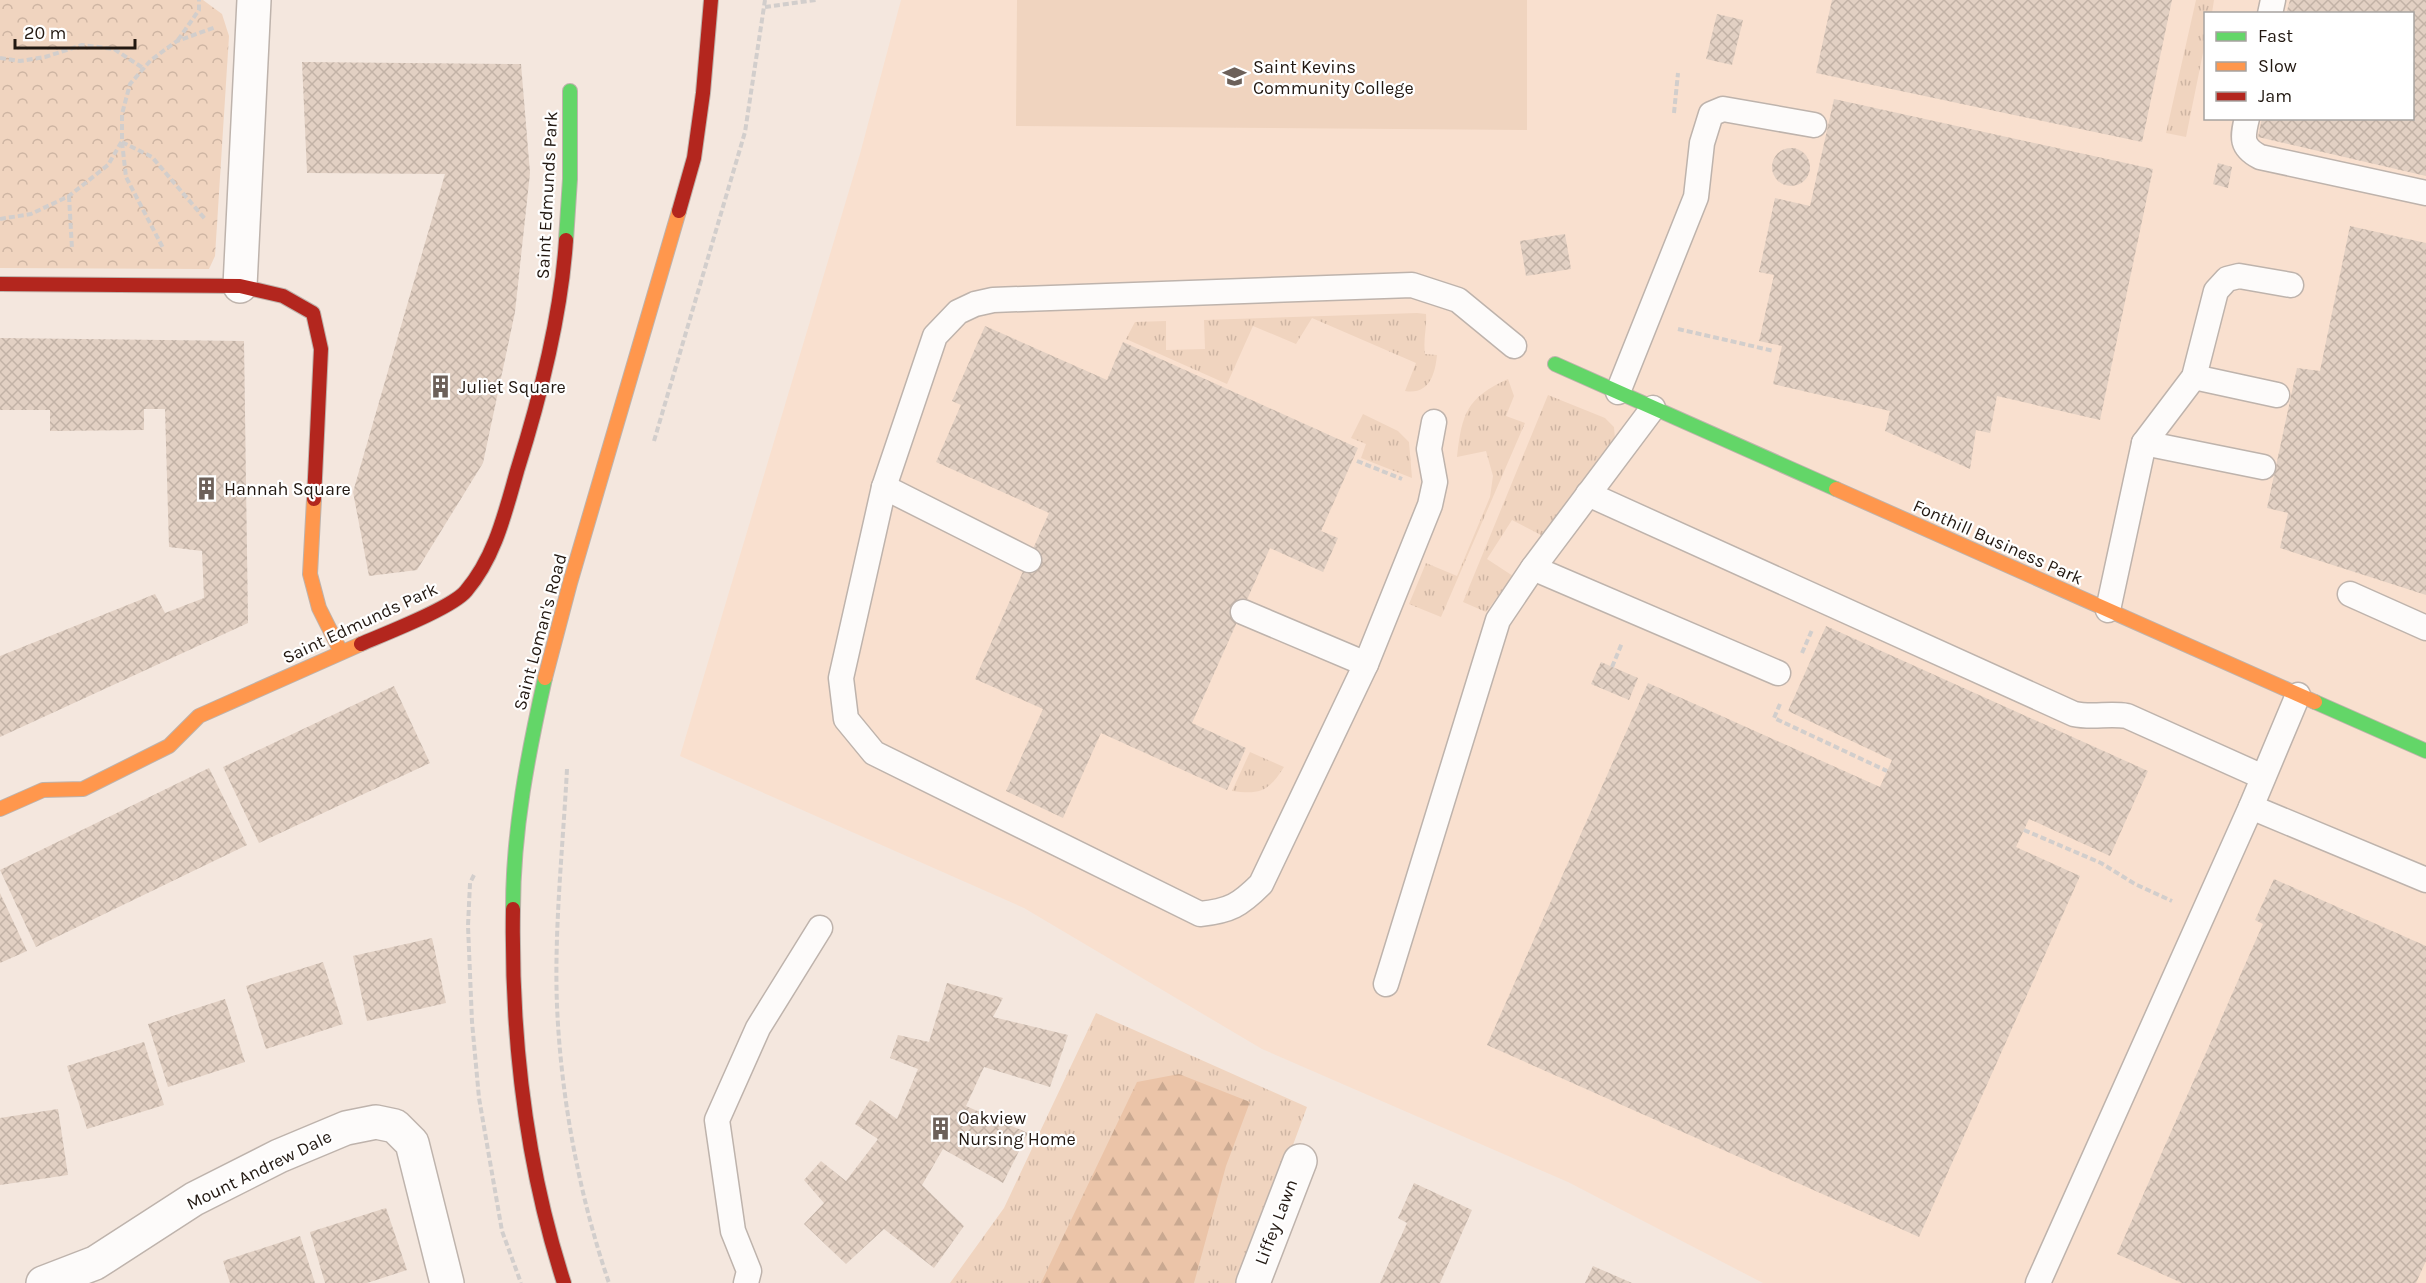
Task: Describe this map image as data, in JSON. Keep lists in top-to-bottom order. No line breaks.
{"streets":{"street":["Saint Edmunds Park","Fonthill Business Park","Saint Loman's Road","Mount Andrew Dale","Liffey Lawn"]},"places":{"school or university":["Saint Kevins Community College"],"building":["Juliet Square","Hannah Square","Oakview Nursing Home"]},"legend":["Fast","Slow","Jam"],"scale_bar":"20 m"}
